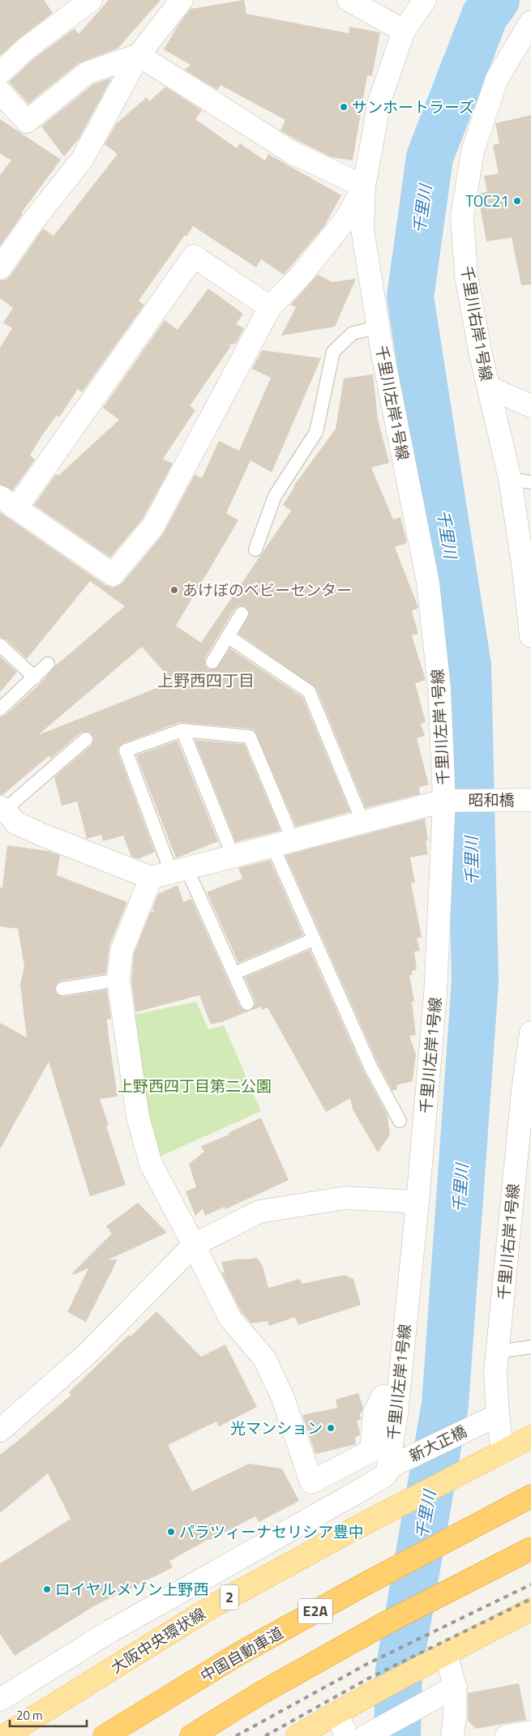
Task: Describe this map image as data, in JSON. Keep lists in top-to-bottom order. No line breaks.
{"streets":{"highway":["E2A","中国自動車道"],"main road":["2","大阪中央環状線"],"street":["千里川右岸1号線","千里川左岸1号線","昭和橋","新大正橋"]},"crossings":[["千里川右岸1号線","新大正橋"],["千里川右岸1号線","大阪中央環状線"],["千里川左岸1号線","昭和橋"],["千里川左岸1号線","新大正橋"]],"districts":["上野西四丁目"],"water":["千里川"],"parks":["上野西四丁目第二公園"],"places":["サンホートラーズ","TOC21","あけぼのベビーセンター","光マンション","パラツィーナセリシア豊中","ロイヤルメゾン上野西"],"scale_bar":"20 m"}
